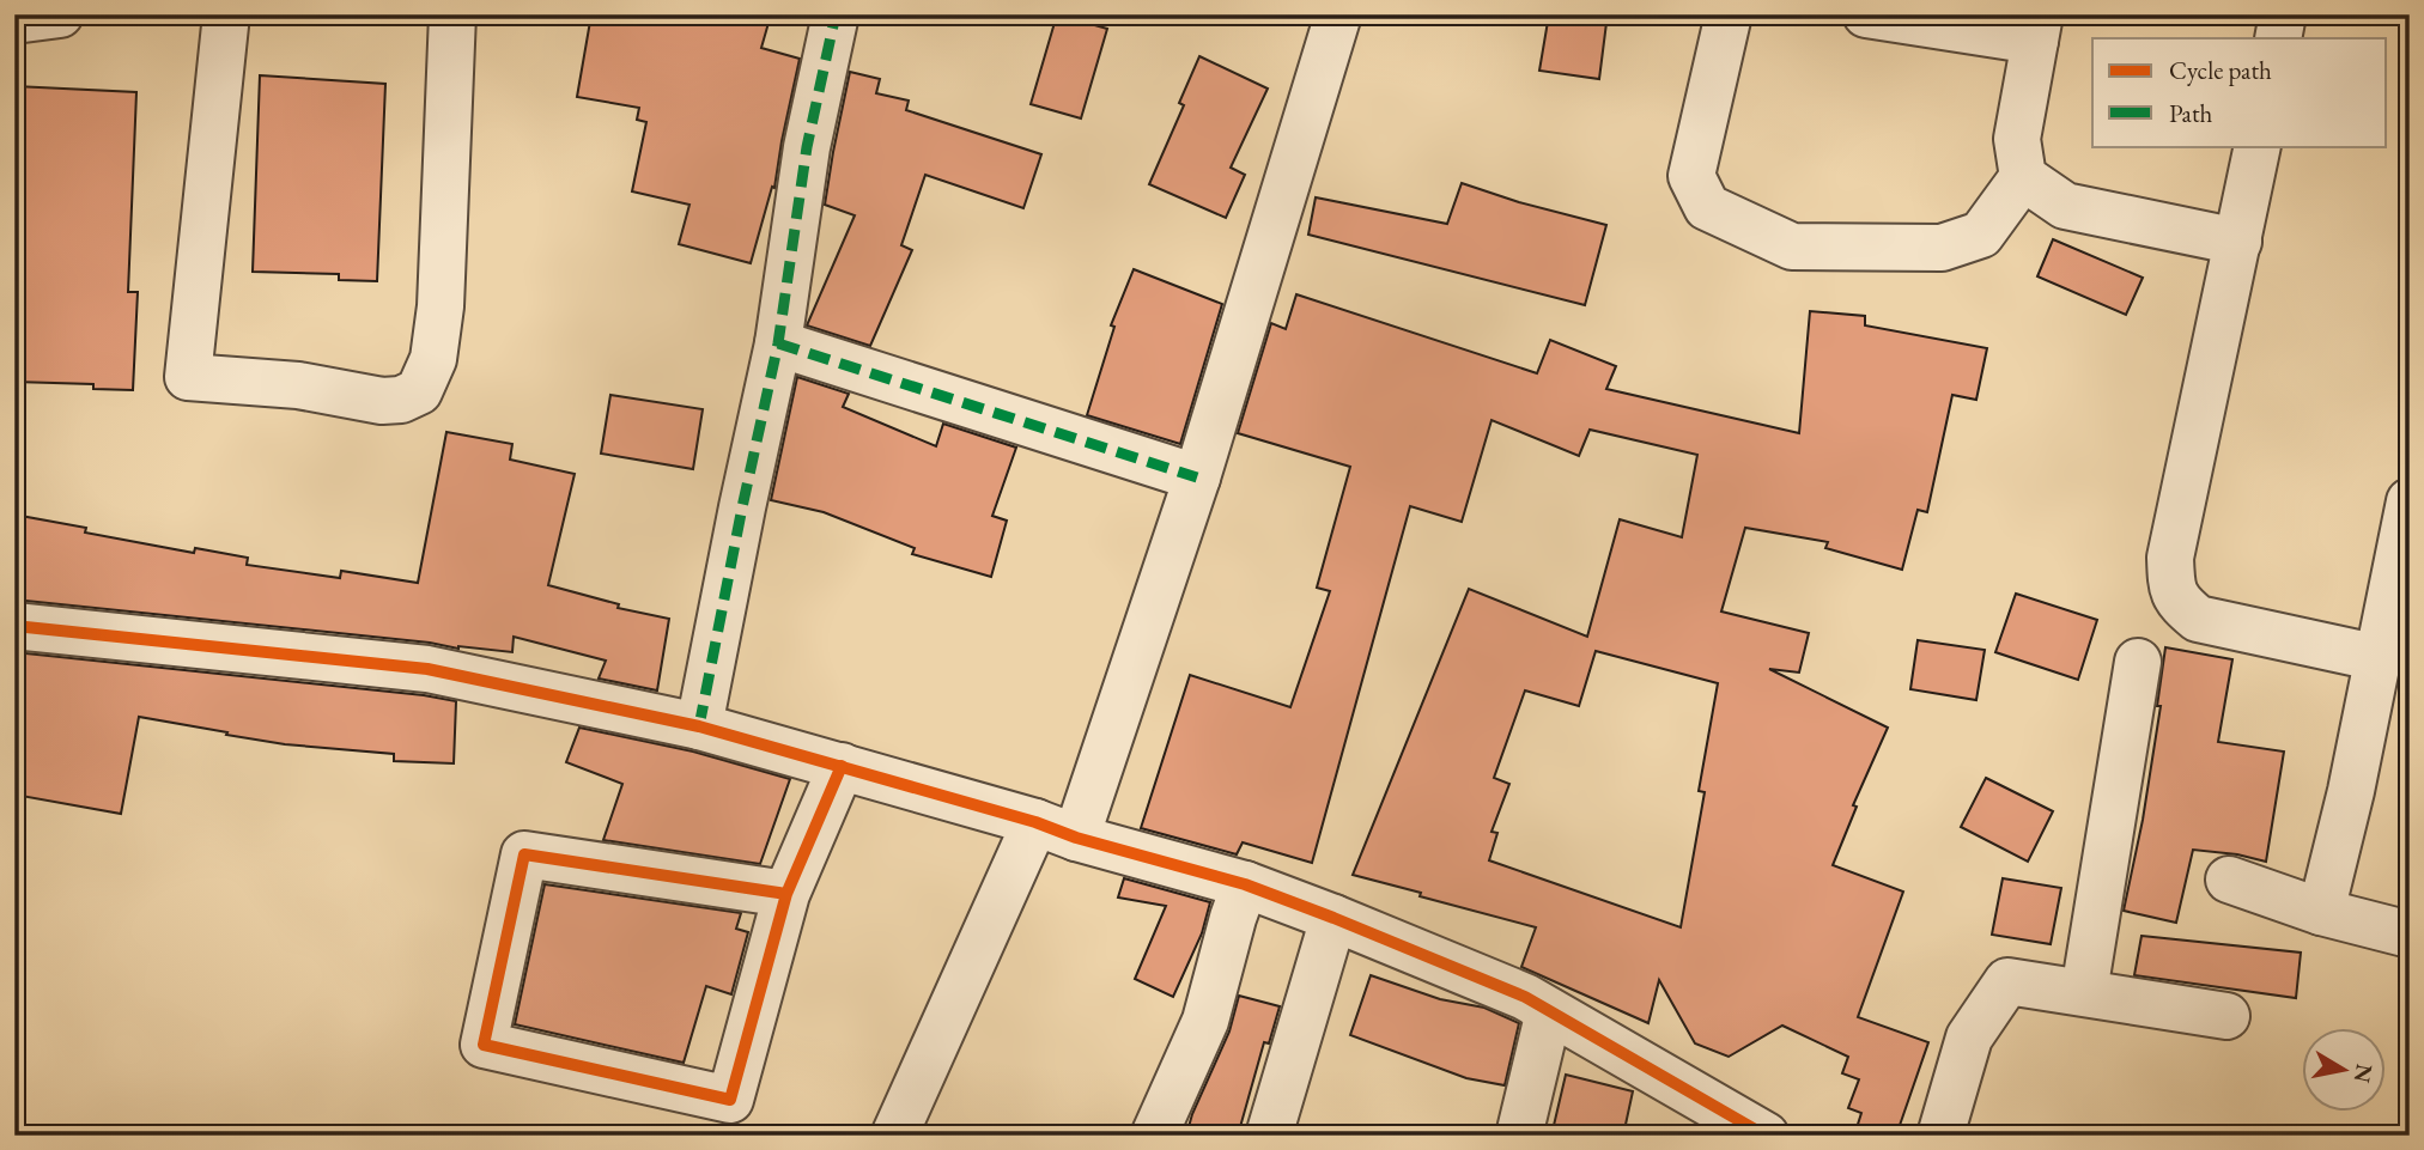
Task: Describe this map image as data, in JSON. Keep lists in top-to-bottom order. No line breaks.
{"legend":["Cycle path","Path"],"north":"right"}
